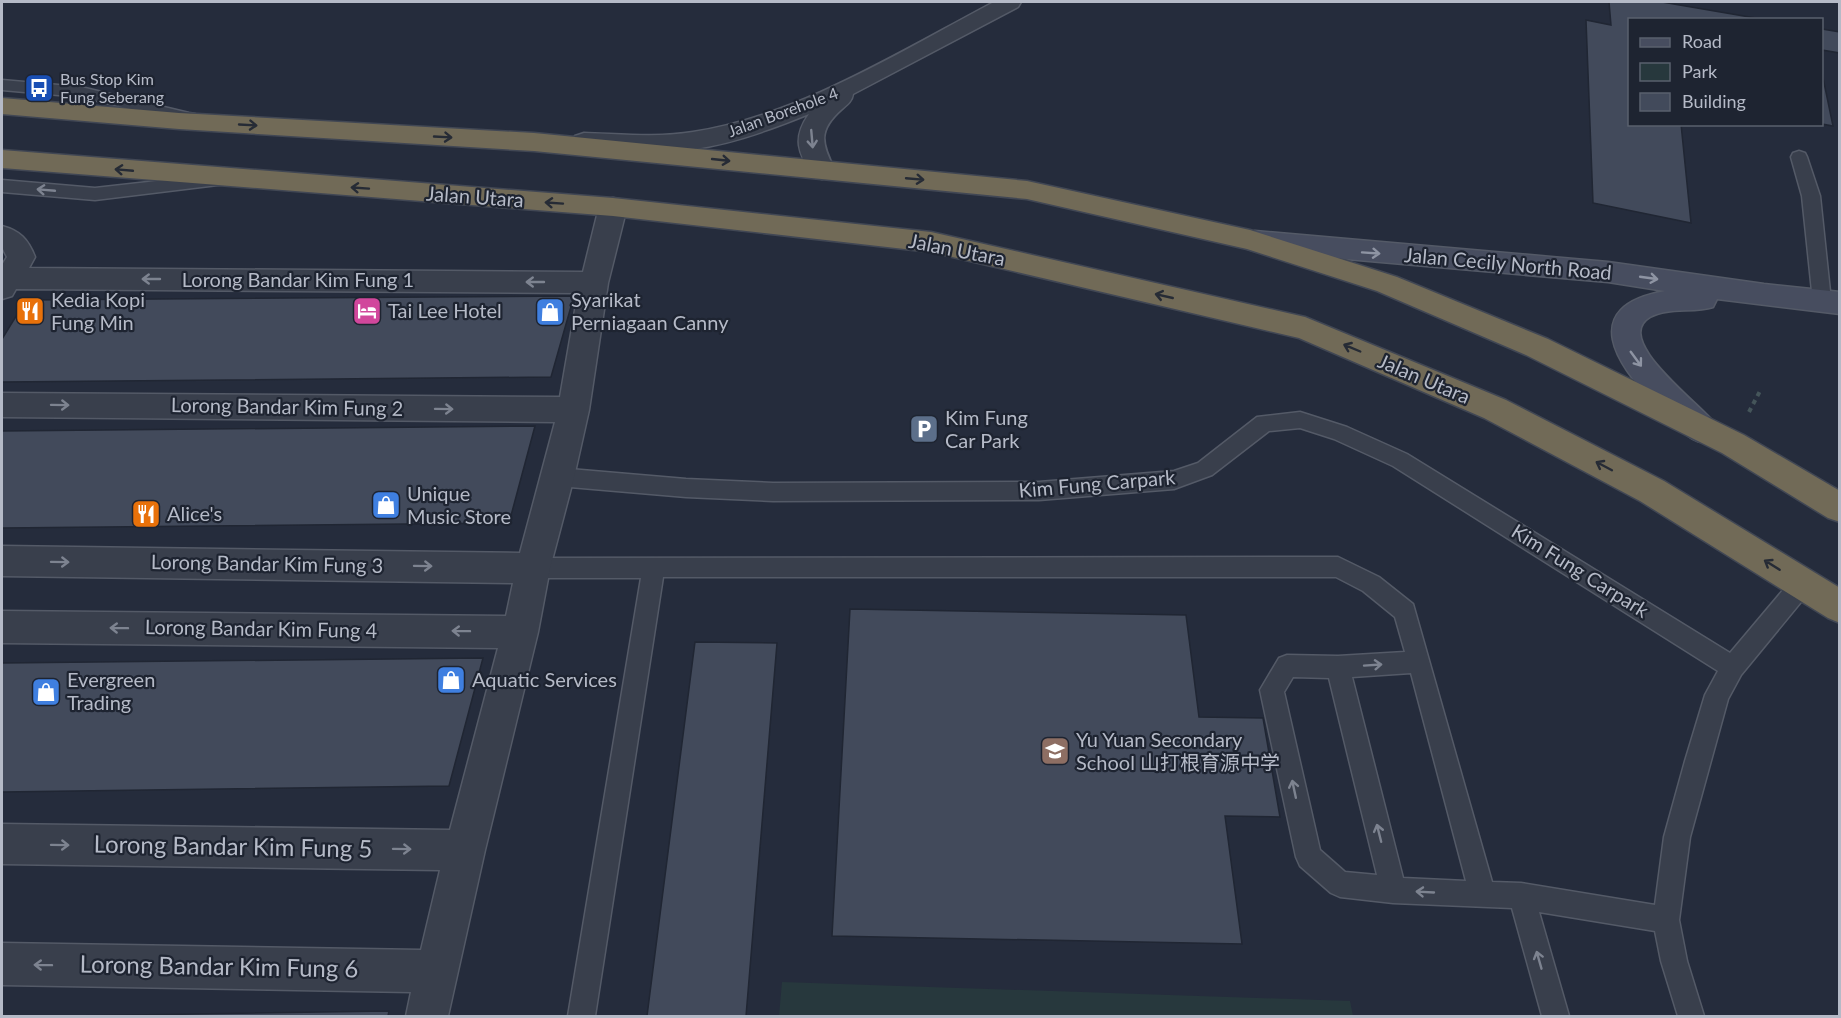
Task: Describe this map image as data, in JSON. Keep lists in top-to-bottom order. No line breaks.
{"streets":{"highway":["Jalan Utara"],"main road":["Jalan Cecily North Road"],"street":["Jalan Borehole 4","Lorong Bandar Kim Fung 1","Lorong Bandar Kim Fung 2","Lorong Bandar Kim Fung 3","Lorong Bandar Kim Fung 4","Lorong Bandar Kim Fung 5","Lorong Bandar Kim Fung 6"],"lane":["Kim Fung Carpark"]},"one_way":["Lorong Bandar Kim Fung 1","Lorong Bandar Kim Fung 2","Lorong Bandar Kim Fung 3","Lorong Bandar Kim Fung 4","Lorong Bandar Kim Fung 5","Lorong Bandar Kim Fung 6"],"places":{"bus stop":["Bus Stop Kim Fung Seberang"],"restaurant":["Kedia Kopi Fung Min","Alice's"],"hotel":["Tai Lee Hotel"],"shop":["Syarikat Perniagaan Canny","Unique Music Store","Aquatic Services","Evergreen Trading"],"parking":["Kim Fung Car Park"],"school or university":["Yu Yuan Secondary School 山打根育源中学"]},"legend":["Road","Park","Building"]}
